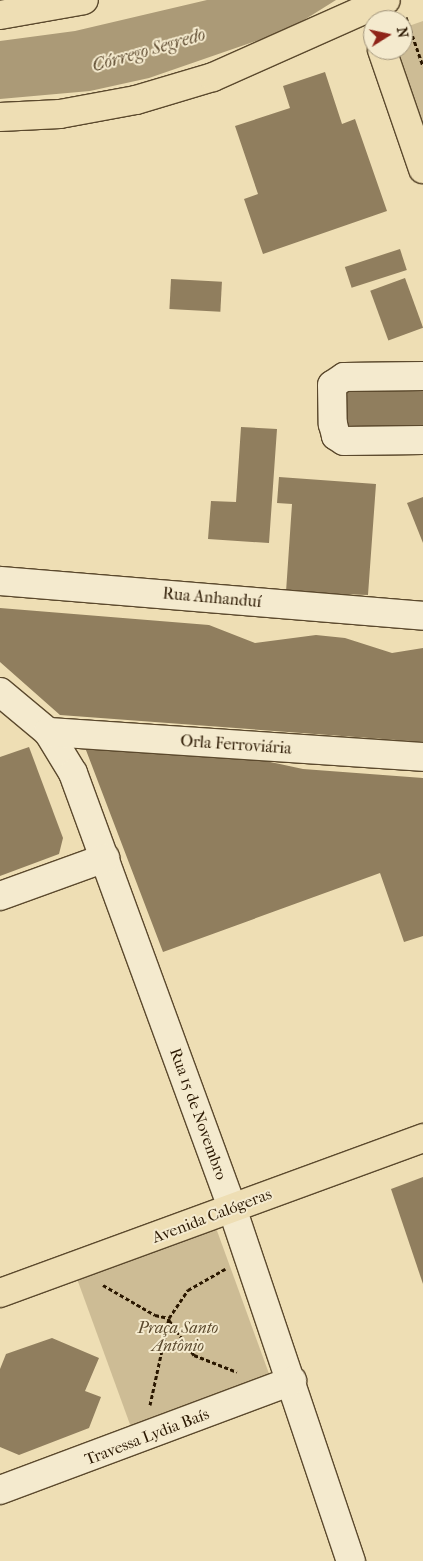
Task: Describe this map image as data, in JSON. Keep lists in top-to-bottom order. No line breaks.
{"streets":{"main road":["Avenida Calógeras"],"street":["Rua Anhanduí","Orla Ferroviária","Rua 15 de Novembro","Travessa Lydia Baís"]},"crossings":[["Orla Ferroviária","Rua 15 de Novembro"],["Rua 15 de Novembro","Avenida Calógeras"],["Rua 15 de Novembro","Travessa Lydia Baís"]],"water":["Córrego Segredo"],"parks":["Praça Santo Antônio"],"north":"right"}
